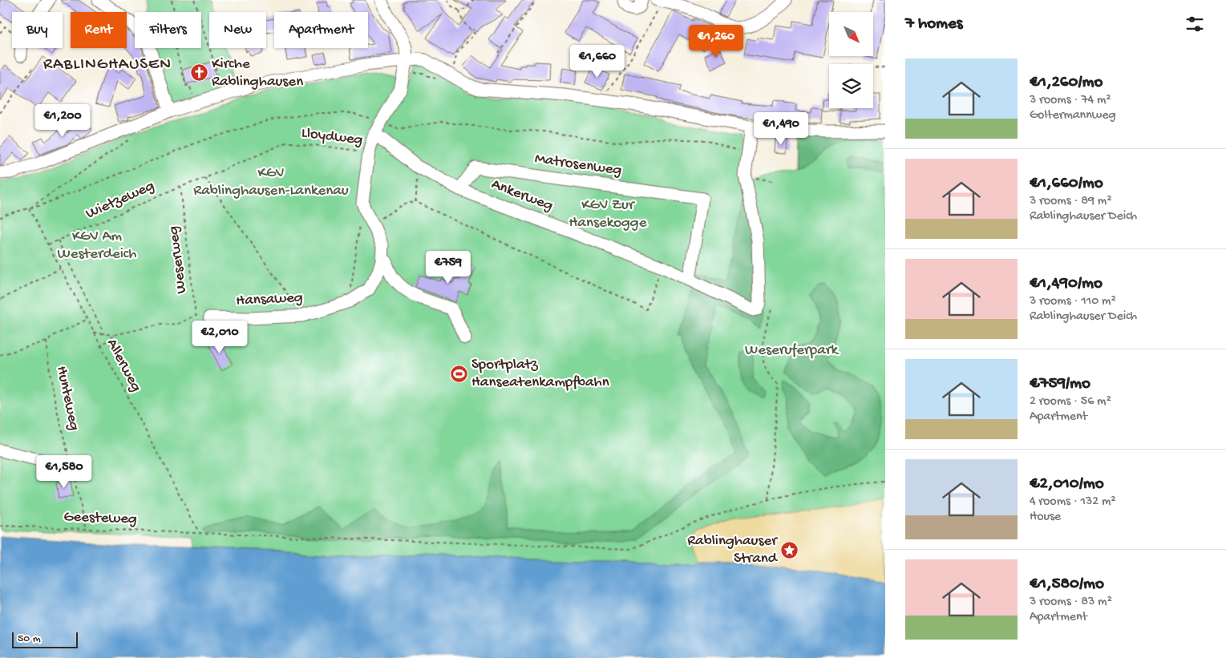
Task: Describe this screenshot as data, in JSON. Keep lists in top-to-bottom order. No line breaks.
{"streets":{"street":["Matrosenweg","Ankerweg","Hansaweg"],"path":["Lloydweg","Wietzeweg","Weserweg","Allerweg","Hunteweg","Geesteweg"]},"crossings":[["Lloydweg","Wietzeweg"],["Lloydweg","Weserweg"],["Matrosenweg","Ankerweg"],["Wietzeweg","Weserweg"],["Wietzeweg","Allerweg"],["Allerweg","Geesteweg"],["Hunteweg","Geesteweg"]],"districts":["RABLINGHAUSEN"],"parks":["KGV Rablinghausen-Lankenau","KGV Zur Hansekogge","KGV Am Westerdeich","Weseruferpark"],"places":{"church":["Kirche Rablinghausen"],"sports":["Sportplatz Hanseatenkampfbahn"],"place":["Rablinghauser Strand"]},"scale_bar":"50 m","north":"bottom right","page":{"heading":"7 homes","chip":["Buy","Rent","Filters","New","Apartment"],"price":["€1,260","€1,660","€1,200","€1,490","€759","€2,010","€1,580"],"list":[{"name":"€1,260/mo","note":"3 rooms · 74 m² · Goltermannweg"},{"name":"€1,660/mo","note":"3 rooms · 89 m² · Rablinghauser Deich"},{"name":"€1,490/mo","note":"3 rooms · 110 m² · Rablinghauser Deich"},{"name":"€759/mo","note":"2 rooms · 56 m² · Apartment"},{"name":"€2,010/mo","note":"4 rooms · 132 m² · House"},{"name":"€1,580/mo","note":"3 rooms · 83 m² · Apartment"}],"scale":"50 m"}}
